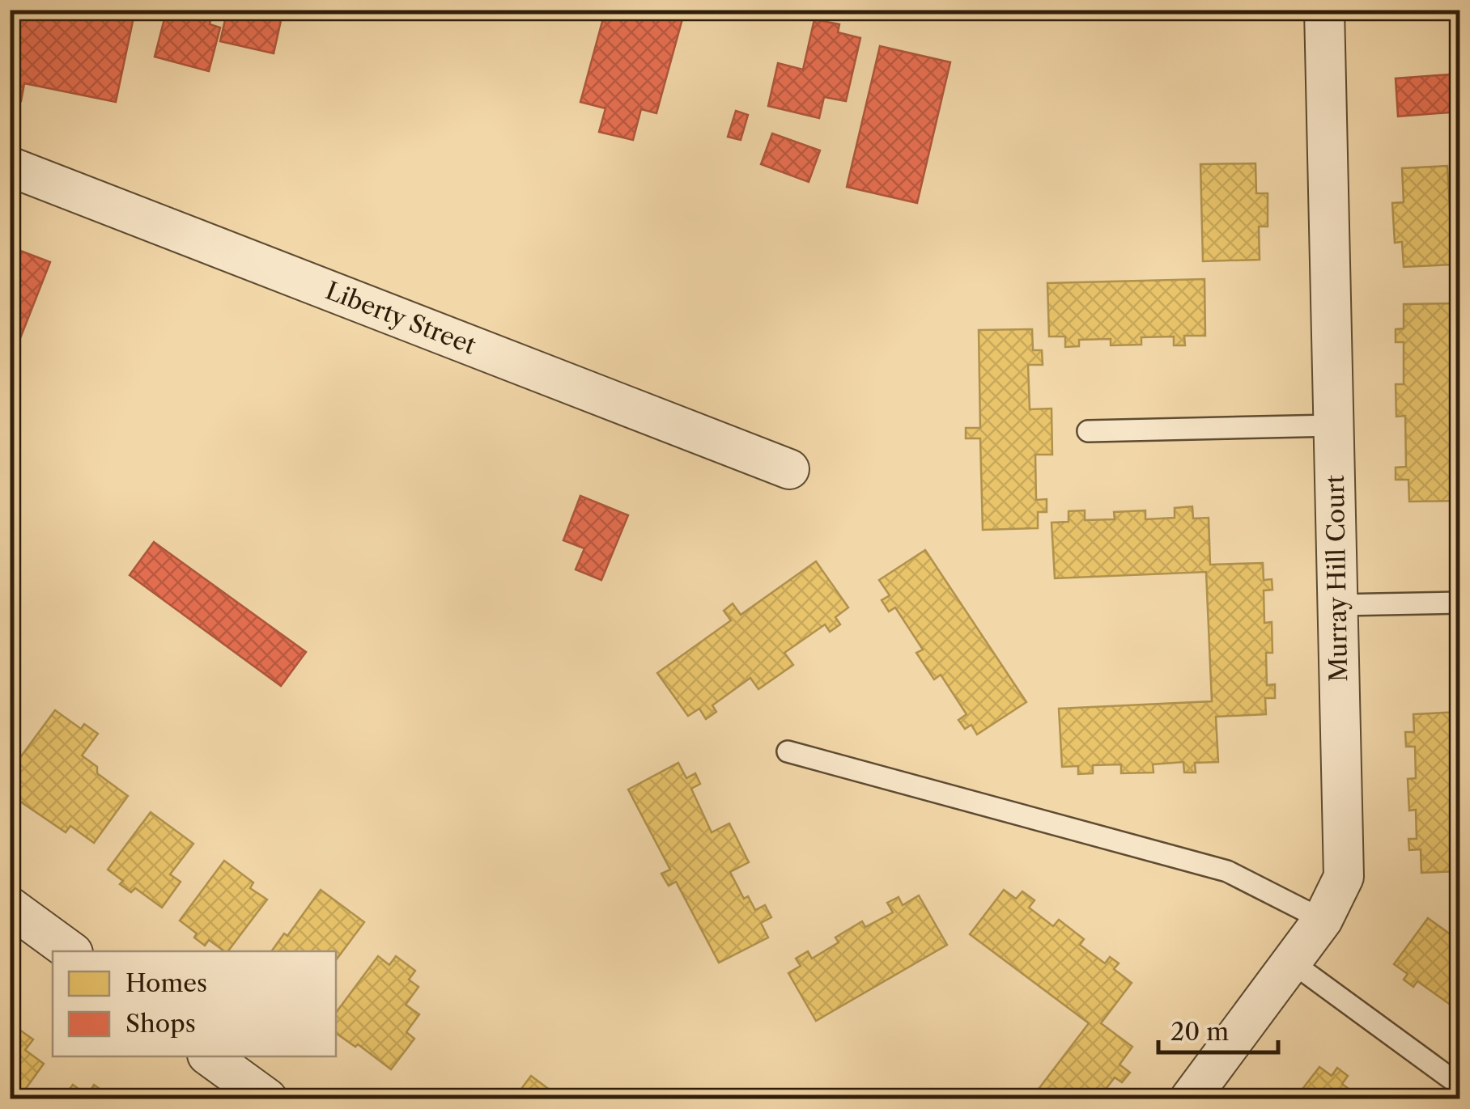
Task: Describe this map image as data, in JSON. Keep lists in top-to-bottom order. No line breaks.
{"streets":{"street":["Liberty Street","Murray Hill Court"]},"legend":["Homes","Shops"],"scale_bar":"20 m"}
